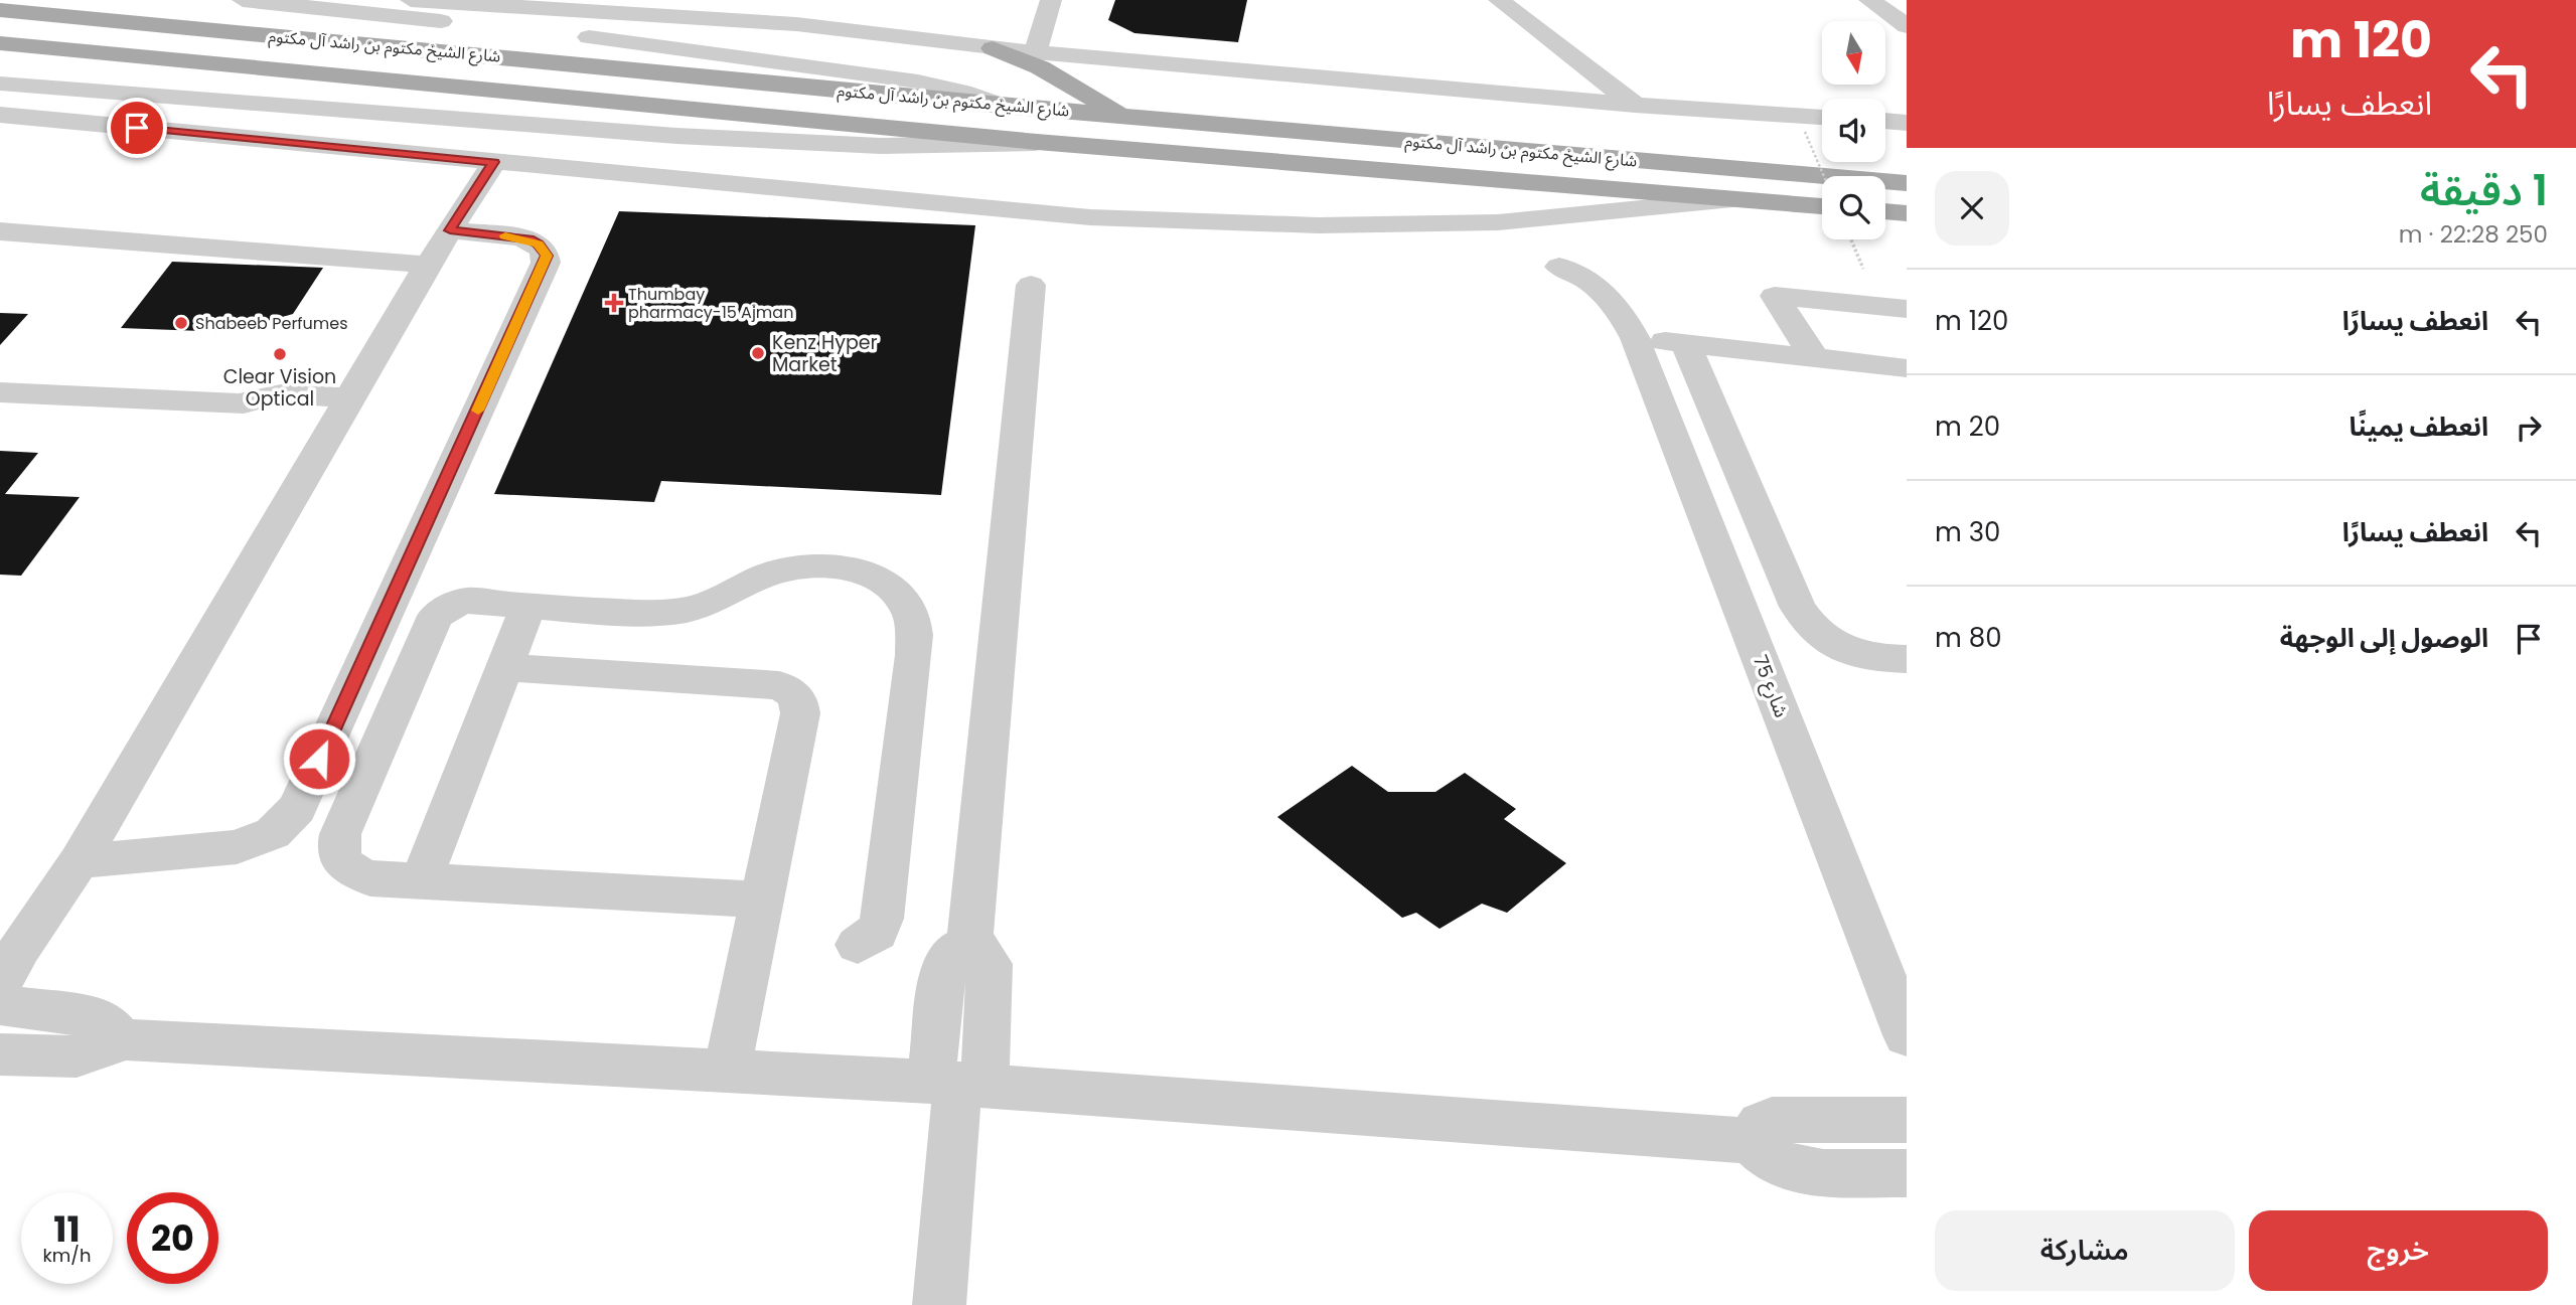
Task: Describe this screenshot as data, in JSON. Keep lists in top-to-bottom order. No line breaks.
{"streets":{"main road":["شارع الشيخ مكتوم بن راشد آل مكتوم"],"street":["شارع 75"]},"places":{"health":["Thumbay pharmacy-15 Ajman"],"other":["Shabeeb Perfumes","Kenz Hyper Market","Clear Vision Optical"]},"north":"bottom","page":{"turn":["120 m","انعطف يسارًا"],"heading":["1 دقيقة","250 m · 22:28"],"list":[{"name":"انعطف يسارًا","value":"120 m"},{"name":"انعطف يمينًا","value":"20 m"},{"name":"انعطف يسارًا","value":"30 m"},{"name":"الوصول إلى الوجهة","value":"80 m"}],"speed":"11 km/h","limit":"20","buttons":["خروج","مشاركة"]}}
